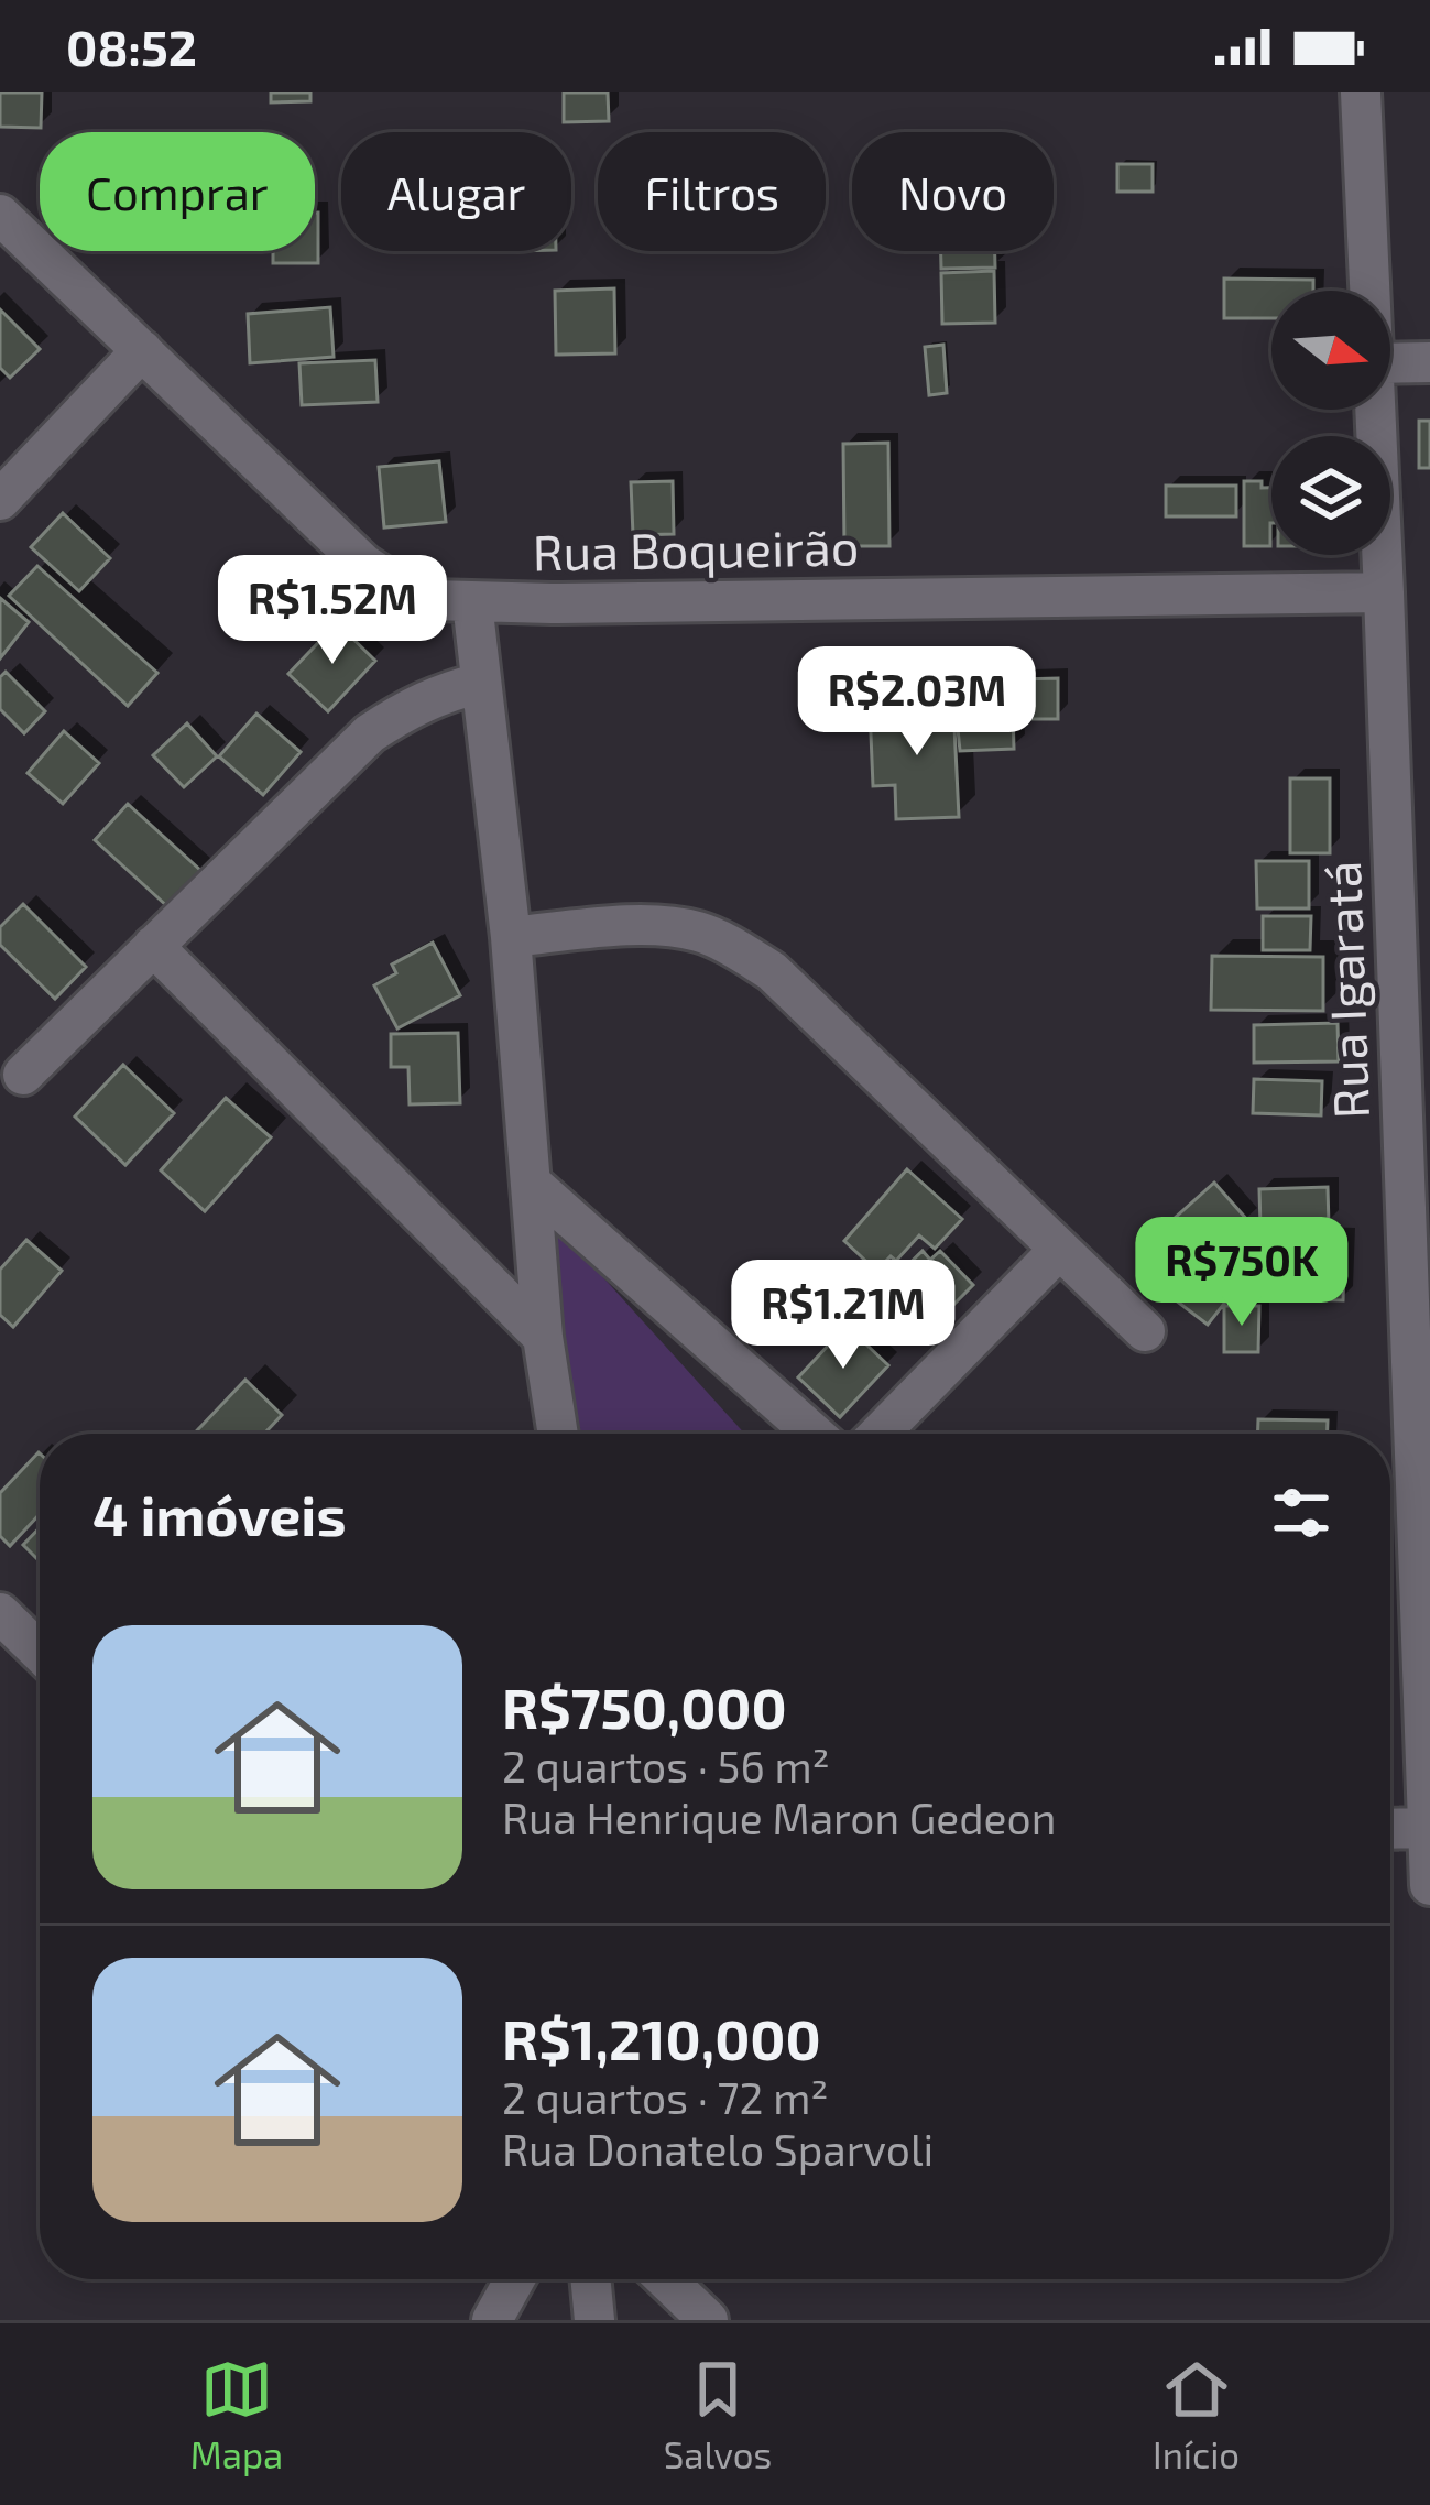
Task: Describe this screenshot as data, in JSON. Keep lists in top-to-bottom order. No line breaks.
{"streets":{"street":["Rua Boqueirão","Rua Igaratá"]},"crossings":[["Rua Boqueirão","Rua Igaratá"]],"north":"right","page":{"status":"08:52","chip":["Comprar","Alugar","Filtros","Novo"],"price":["R$1.52M","R$2.03M","R$750K","R$1.21M"],"heading":"4 imóveis","list":[{"name":"R$750,000","note":"2 quartos · 56 m² · Rua Henrique Maron Gedeon"},{"name":"R$1,210,000","note":"2 quartos · 72 m² · Rua Donatelo Sparvoli"}],"tabs":["Mapa","Salvos","Início"]}}
